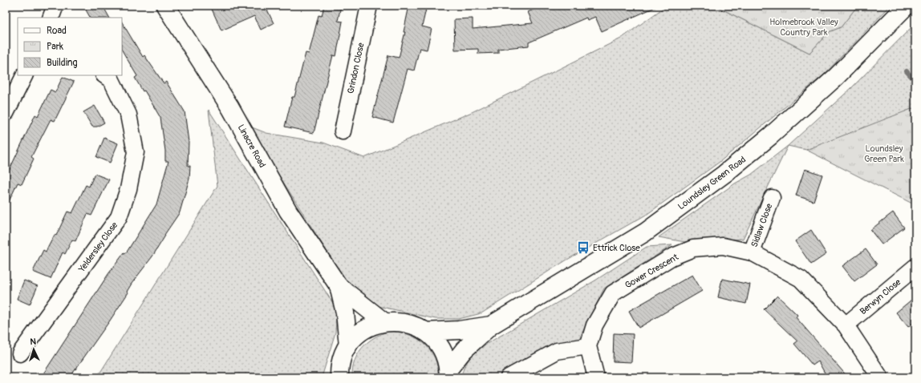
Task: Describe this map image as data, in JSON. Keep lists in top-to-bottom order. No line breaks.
{"streets":{"main road":["Linacre Road","Loundsley Green Road"],"street":["Grindon Close","Sidlaw Close","Yeldersley Close","Gower Crescent","Berwyn Close"]},"crossings":[["Sidlaw Close","Gower Crescent"],["Gower Crescent","Berwyn Close"]],"parks":["Holmebrook Valley Country Park","Loundsley Green Park"],"places":{"bus stop":["Ettrick Close"]},"legend":["Road","Park","Building"],"north":"top"}
